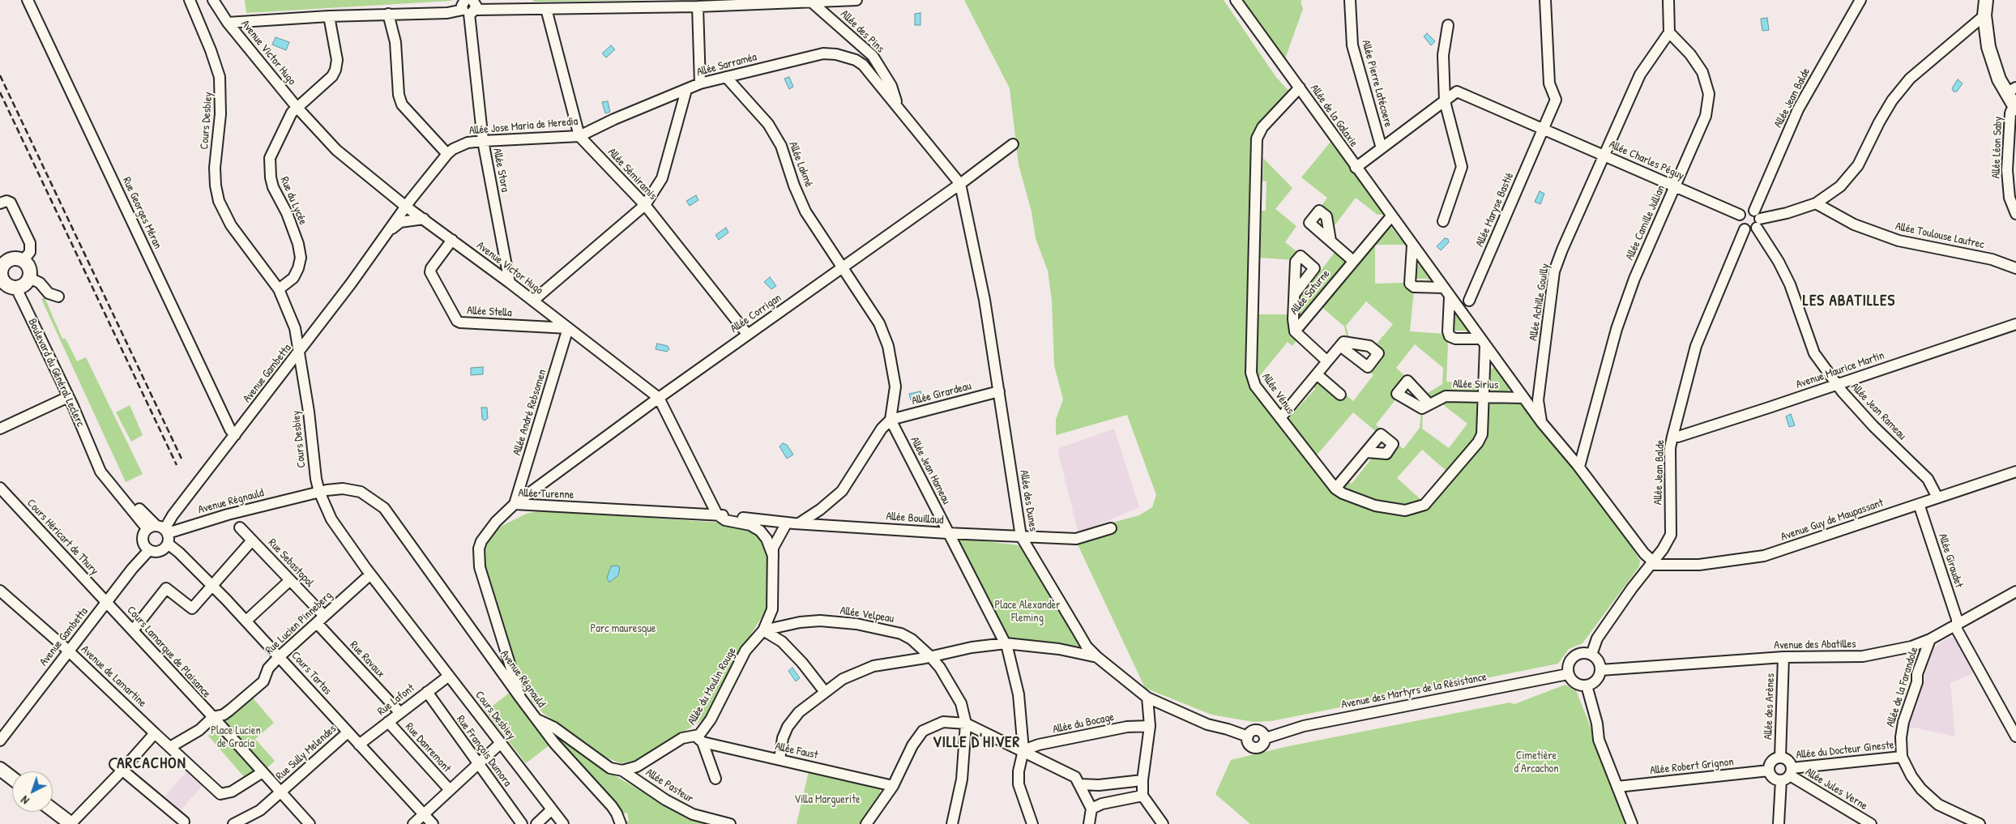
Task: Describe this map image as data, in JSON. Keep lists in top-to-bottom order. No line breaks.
{"streets":{"street":["Allée des Pins","Avenue Victor Hugo","Allée Sarraméa","Allée Pierre Latécoere","Allée Jean Balde","Allée de la Galaxie","Cours Desbiey","Allée Jose Maria de Heredia","Allée Léon Saby","Allée Charles Péguy","Allée Lakmé","Allée Stora","Allée Sémiramis","Rue du Lycée","Allée Maryse Bastié","Rue Georges Méran","Allée Camille Jullian","Allée Toulouse Lautrec","Allée Saturne","Allée Achille Gouilly","Allée Stella","Allée Corrigan","Avenue Maurice Martin","Boulevard du Général Leclerc","Avenue Gambetta","Allée Sirius","Allée Girardeau","Allée Vénus","Allée Jean Rameau","Allée André Rebsomen","Allée Jean Hameau","Allée Turenne","Allée des Dunes","Avenue Régnauld","Allée Bouillaud","Avenue Guy de Maupassant","Cours Héricart de Thury","Allée Giraudet","Rue Sebastopol","Allée Velpeau","Rue Lucien Pinneberg","Avenue des Abatilles","Cours Lamarque de Plaisance","Rue Ravaux","Cours Tartas","Avenue de Lamartine","Allée du Moulin Rouge","Allée de la Farandole","Avenue des Martyrs de la Résistance","Rue Lafont","Allée des Arènes","Allée du Bocage","Rue Danremont","Allée du Docteur Gineste","Rue François Dumora","Allée Faust","Rue Sully Melendes","Allée Robert Grignon","Allée Pasteur","Allée Jules Verne"]},"crossings":[["Allée des Pins","Allée Sarraméa"],["Avenue Victor Hugo","Allée Sarraméa"],["Avenue Victor Hugo","Allée Jose Maria de Heredia"],["Avenue Victor Hugo","Allée Stora"],["Avenue Victor Hugo","Rue du Lycée"],["Avenue Victor Hugo","Allée Stella"],["Avenue Victor Hugo","Allée Corrigan"],["Avenue Victor Hugo","Avenue Gambetta"],["Avenue Victor Hugo","Allée André Rebsomen"],["Avenue Victor Hugo","Allée Turenne"],["Avenue Victor Hugo","Allée Bouillaud"],["Allée Sarraméa","Allée Jose Maria de Heredia"],["Allée Sarraméa","Allée Lakmé"],["Allée Sarraméa","Allée Sémiramis"],["Allée Sarraméa","Allée Corrigan"],["Allée Sarraméa","Allée des Dunes"],["Allée Jean Balde","Allée Charles Péguy"],["Allée Jean Balde","Avenue Maurice Martin"],["Allée Jean Balde","Allée Jean Rameau"],["Allée Jean Balde","Avenue Guy de Maupassant"],["Allée Jean Balde","Avenue des Abatilles"],["Allée Jean Balde","Avenue des Martyrs de la Résistance"],["Allée de la Galaxie","Allée Saturne"],["Allée de la Galaxie","Allée Achille Gouilly"],["Allée de la Galaxie","Allée Sirius"],["Allée de la Galaxie","Allée Vénus"],["Cours Desbiey","Rue du Lycée"],["Cours Desbiey","Avenue Gambetta"],["Cours Desbiey","Avenue Régnauld"],["Cours Desbiey","Rue Lucien Pinneberg"],["Cours Desbiey","Rue Lafont"],["Allée Jose Maria de Heredia","Allée Stora"],["Allée Jose Maria de Heredia","Allée Sémiramis"],["Allée Jose Maria de Heredia","Avenue Gambetta"],["Allée Charles Péguy","Allée Maryse Bastié"],["Allée Charles Péguy","Allée Camille Jullian"],["Allée Charles Péguy","Allée Achille Gouilly"],["Allée Charles Péguy","Allée Jean Rameau"],["Allée Lakmé","Allée Corrigan"],["Allée Lakmé","Allée Girardeau"],["Allée Lakmé","Allée Jean Hameau"],["Allée Sémiramis","Allée Corrigan"],["Rue Georges Méran","Avenue Gambetta"],["Allée Camille Jullian","Allée Achille Gouilly"],["Allée Stella","Allée André Rebsomen"],["Allée Corrigan","Allée André Rebsomen"],["Allée Corrigan","Allée Turenne"],["Allée Corrigan","Allée des Dunes"],["Avenue Maurice Martin","Allée Jean Rameau"],["Boulevard du Général Leclerc","Avenue Gambetta"],["Boulevard du Général Leclerc","Avenue Régnauld"],["Boulevard du Général Leclerc","Cours Tartas"],["Avenue Gambetta","Avenue Régnauld"],["Avenue Gambetta","Cours Héricart de Thury"],["Avenue Gambetta","Cours Lamarque de Plaisance"],["Avenue Gambetta","Cours Tartas"],["Avenue Gambetta","Avenue de Lamartine"],["Allée Sirius","Allée Vénus"],["Allée Girardeau","Allée Jean Hameau"],["Allée Girardeau","Allée des Dunes"],["Allée Jean Rameau","Avenue Guy de Maupassant"],["Allée André Rebsomen","Allée Turenne"],["Allée Jean Hameau","Allée Bouillaud"],["Allée Jean Hameau","Allée du Bocage"],["Allée Turenne","Avenue Régnauld"],["Allée Turenne","Allée Bouillaud"],["Allée des Dunes","Allée Bouillaud"],["Allée des Dunes","Avenue des Martyrs de la Résistance"],["Avenue Régnauld","Cours Tartas"],["Allée Bouillaud","Allée du Moulin Rouge"],["Avenue Guy de Maupassant","Allée Giraudet"],["Cours Héricart de Thury","Cours Lamarque de Plaisance"],["Allée Giraudet","Avenue des Abatilles"],["Rue Sebastopol","Rue Lucien Pinneberg"],["Rue Sebastopol","Rue Ravaux"],["Allée Velpeau","Allée du Moulin Rouge"],["Rue Lucien Pinneberg","Cours Lamarque de Plaisance"],["Rue Lucien Pinneberg","Rue Ravaux"],["Rue Lucien Pinneberg","Cours Tartas"],["Rue Lucien Pinneberg","Avenue de Lamartine"],["Avenue des Abatilles","Allée de la Farandole"],["Avenue des Abatilles","Avenue des Martyrs de la Résistance"],["Avenue des Abatilles","Allée des Arènes"],["Rue Ravaux","Rue Lafont"],["Cours Tartas","Rue Lafont"],["Cours Tartas","Rue Sully Melendes"],["Allée du Moulin Rouge","Allée Faust"],["Allée du Moulin Rouge","Allée Pasteur"],["Allée de la Farandole","Allée du Docteur Gineste"],["Rue Lafont","Rue Danremont"],["Rue Lafont","Rue François Dumora"],["Allée des Arènes","Allée du Docteur Gineste"],["Allée des Arènes","Allée Robert Grignon"],["Allée des Arènes","Allée Jules Verne"],["Allée du Docteur Gineste","Allée Robert Grignon"],["Allée du Docteur Gineste","Allée Jules Verne"],["Allée Robert Grignon","Allée Jules Verne"]],"districts":["LES ABATILLES","VILLE D'HIVER","ARCACHON"],"parks":["Place Alexander Fleming","Parc mauresque","Place Lucien de Gracia","Cimetière d’Arcachon","Villa Marguerite"],"north":"bottom left"}
